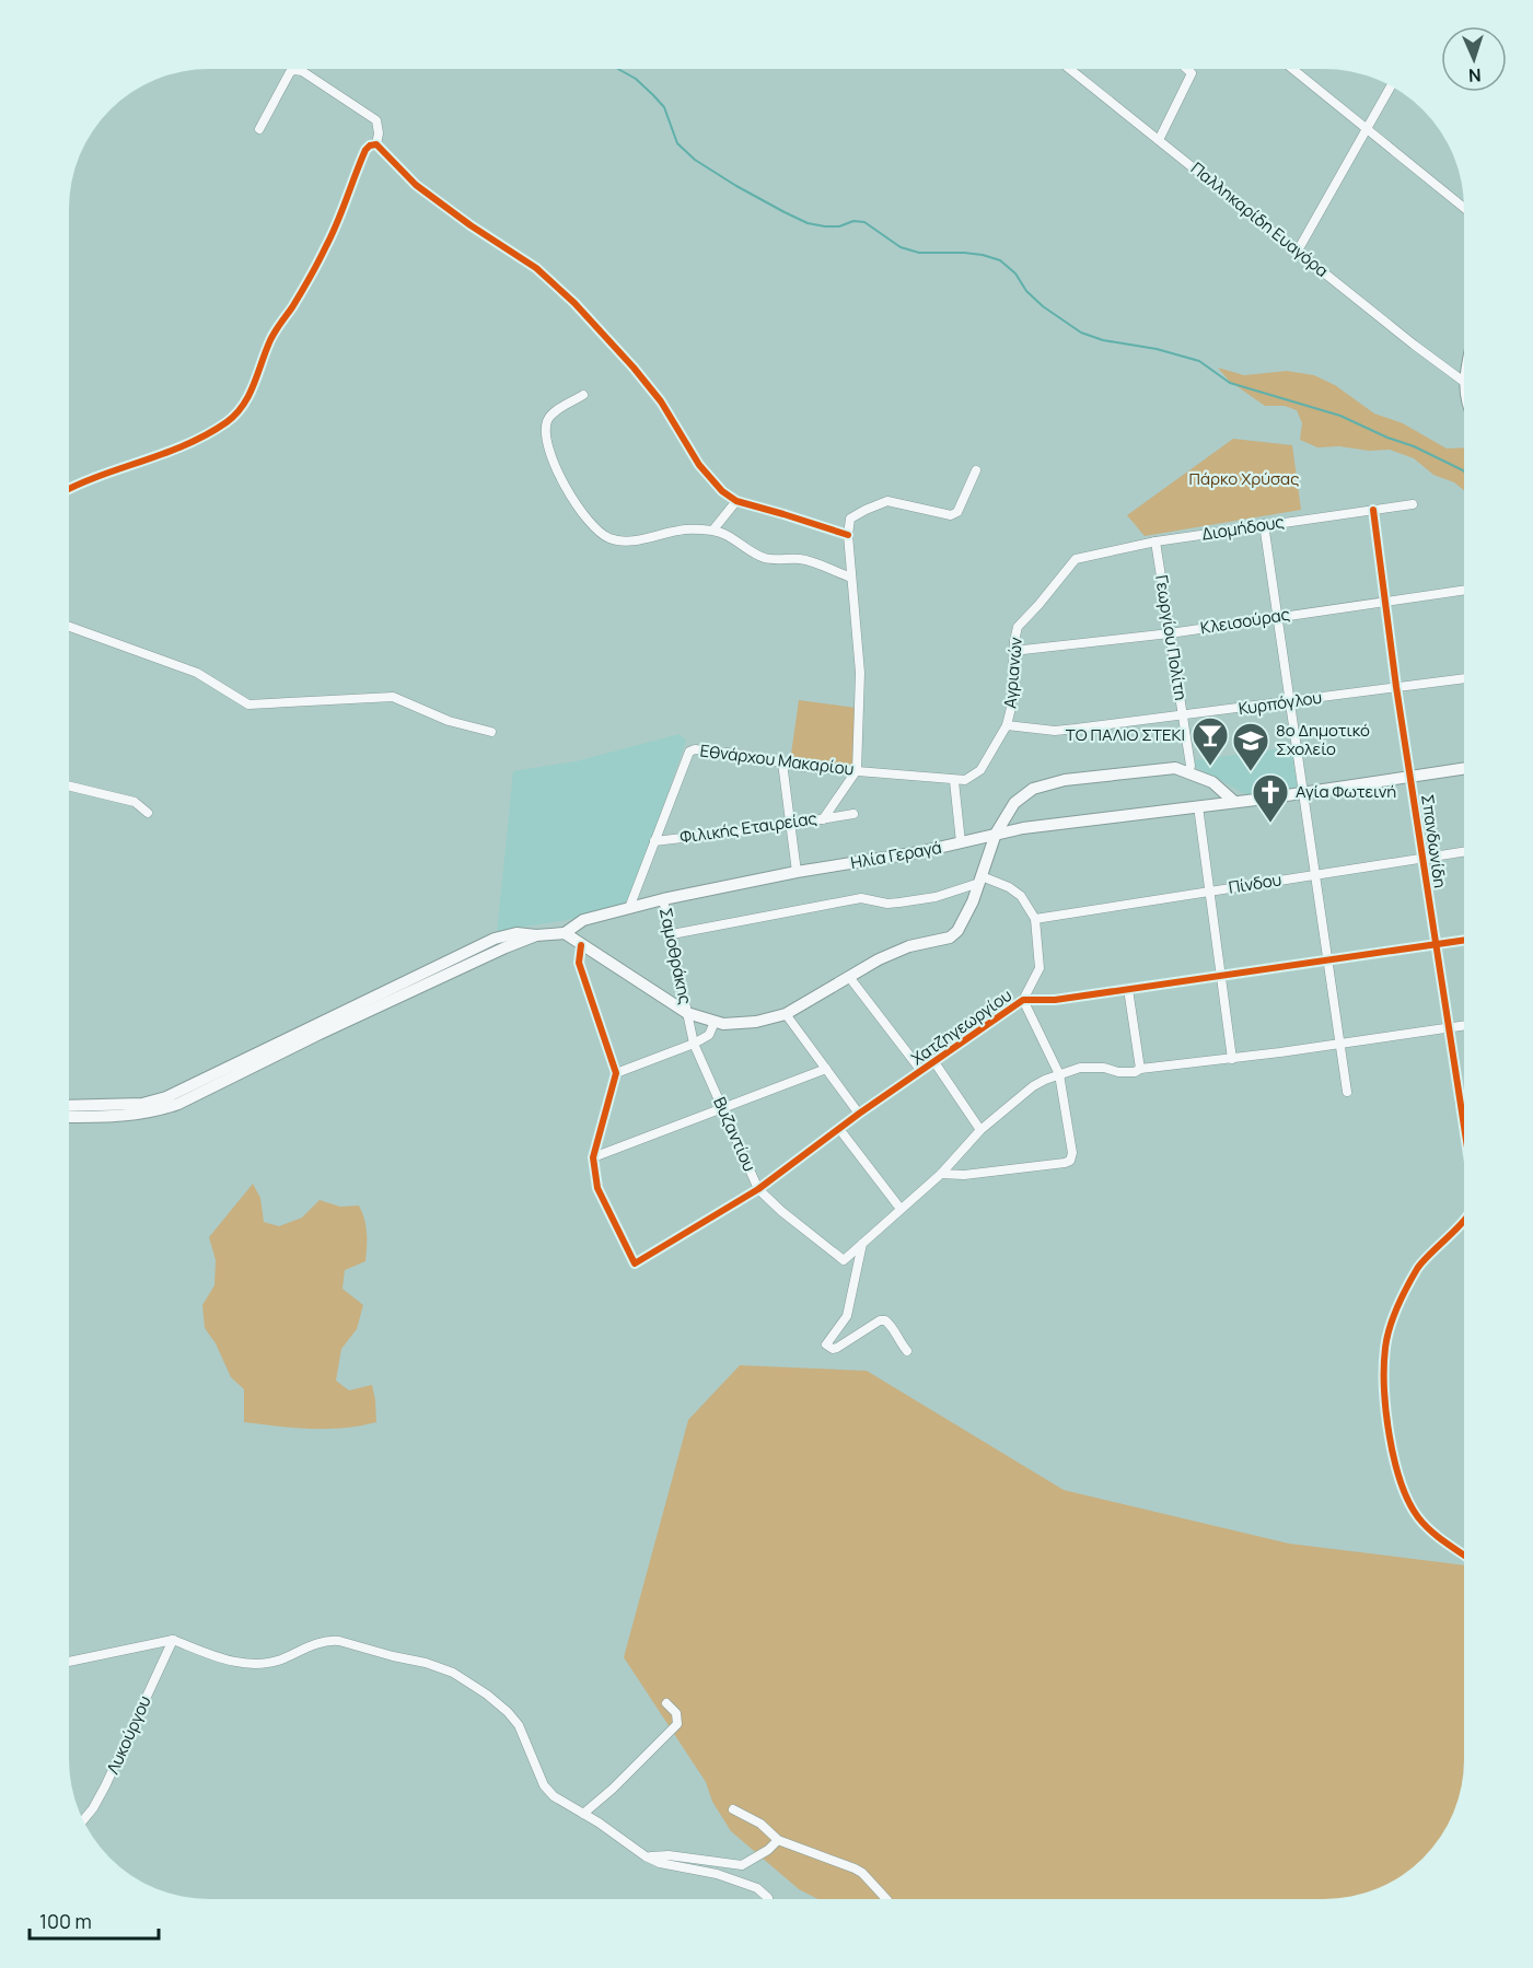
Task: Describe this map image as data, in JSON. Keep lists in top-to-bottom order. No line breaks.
{"streets":{"street":["Παλληκαρίδη Ευαγόρα","Διομήδους","Κλεισούρας","Γεωργίου Πολίτη","Αγριανών","Κυρπόγλου","Εθνάρχου Μακαρίου","Φιλικής Εταιρείας","Σπανδωνίδη","Ηλία Γεραγά","Πίνδου","Σαμοθράκης","Χατζηγεωργίου","Βυζαντίου","Λυκούργου"]},"crossings":[["Διομήδους","Γεωργίου Πολίτη"],["Διομήδους","Αγριανών"],["Διομήδους","Σπανδωνίδη"],["Κλεισούρας","Γεωργίου Πολίτη"],["Κλεισούρας","Αγριανών"],["Κλεισούρας","Σπανδωνίδη"],["Γεωργίου Πολίτη","Κυρπόγλου"],["Αγριανών","Κυρπόγλου"],["Αγριανών","Εθνάρχου Μακαρίου"],["Κυρπόγλου","Σπανδωνίδη"],["Εθνάρχου Μακαρίου","Φιλικής Εταιρείας"],["Εθνάρχου Μακαρίου","Ηλία Γεραγά"],["Σπανδωνίδη","Ηλία Γεραγά"],["Σπανδωνίδη","Πίνδου"],["Σπανδωνίδη","Χατζηγεωργίου"],["Ηλία Γεραγά","Σαμοθράκης"],["Σαμοθράκης","Βυζαντίου"],["Χατζηγεωργίου","Βυζαντίου"]],"parks":["Πάρκο Χρύσας"],"places":{"bar":["ΤΟ ΠΑΛΙΟ ΣΤΕΚΙ"],"school or university":["8ο Δημοτικό Σχολείο"],"church":["Αγία Φωτεινή"]},"scale_bar":"100 m","north":"bottom"}
